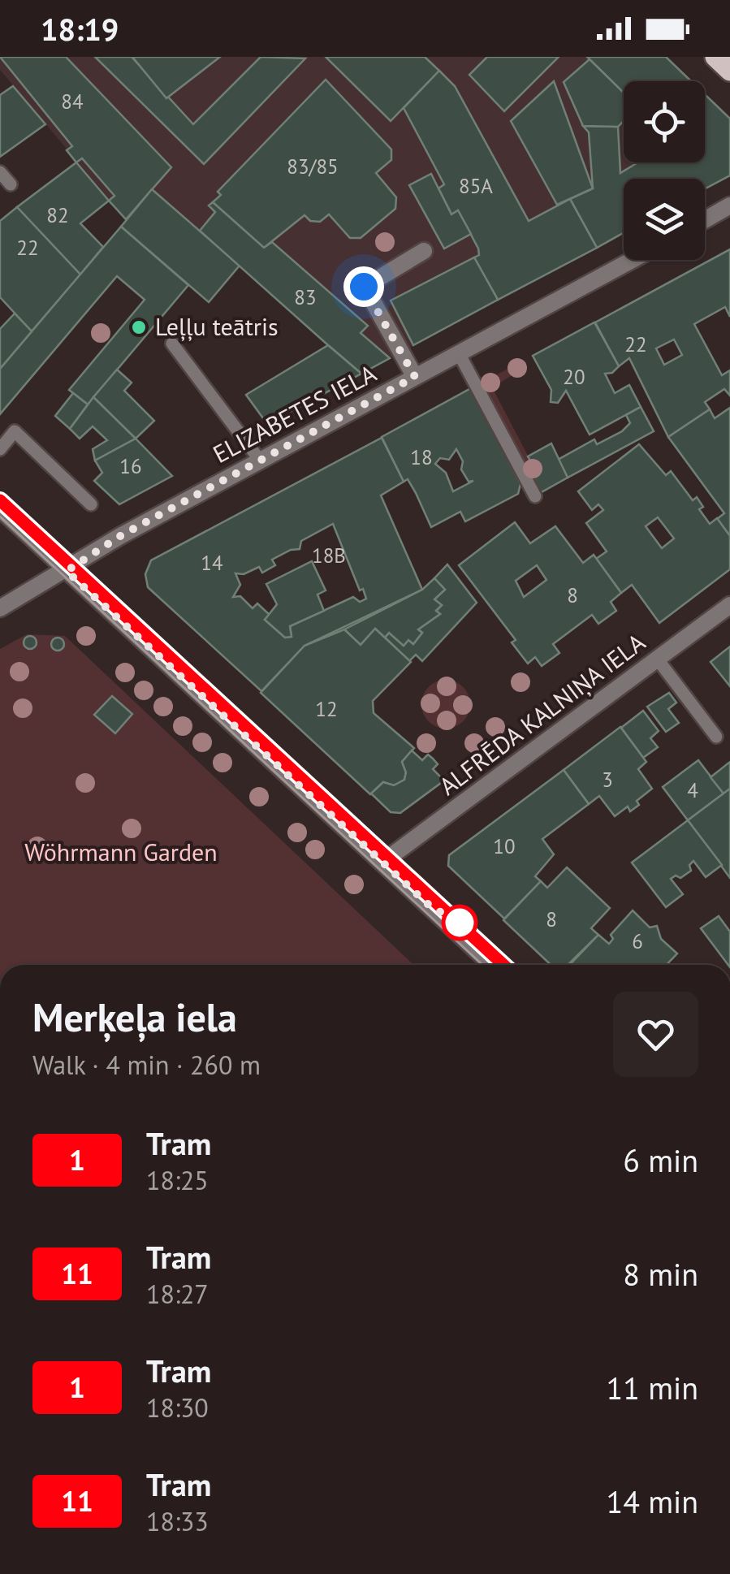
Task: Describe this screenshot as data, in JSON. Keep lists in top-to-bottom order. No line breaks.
{"streets":{"street":["ELIZABETES IELA","ALFRĒDA KALNIŅA IELA"]},"parks":["Wöhrmann Garden"],"places":["Leļļu teātris"],"lines":["tram line 1"],"house_numbers":["84","83/85","85A","82","22","83","22","20","18","16","18B","14","8","12","3","4","10","8","6"],"page":{"status":"18:19","heading":["Merķeļa iela","Walk · 4 min · 260 m"],"list":[{"mark":"1","name":"Tram","note":"18:25","value":"6 min"},{"mark":"11","name":"Tram","note":"18:27","value":"8 min"},{"mark":"1","name":"Tram","note":"18:30","value":"11 min"},{"mark":"11","name":"Tram","note":"18:33","value":"14 min"}]}}
